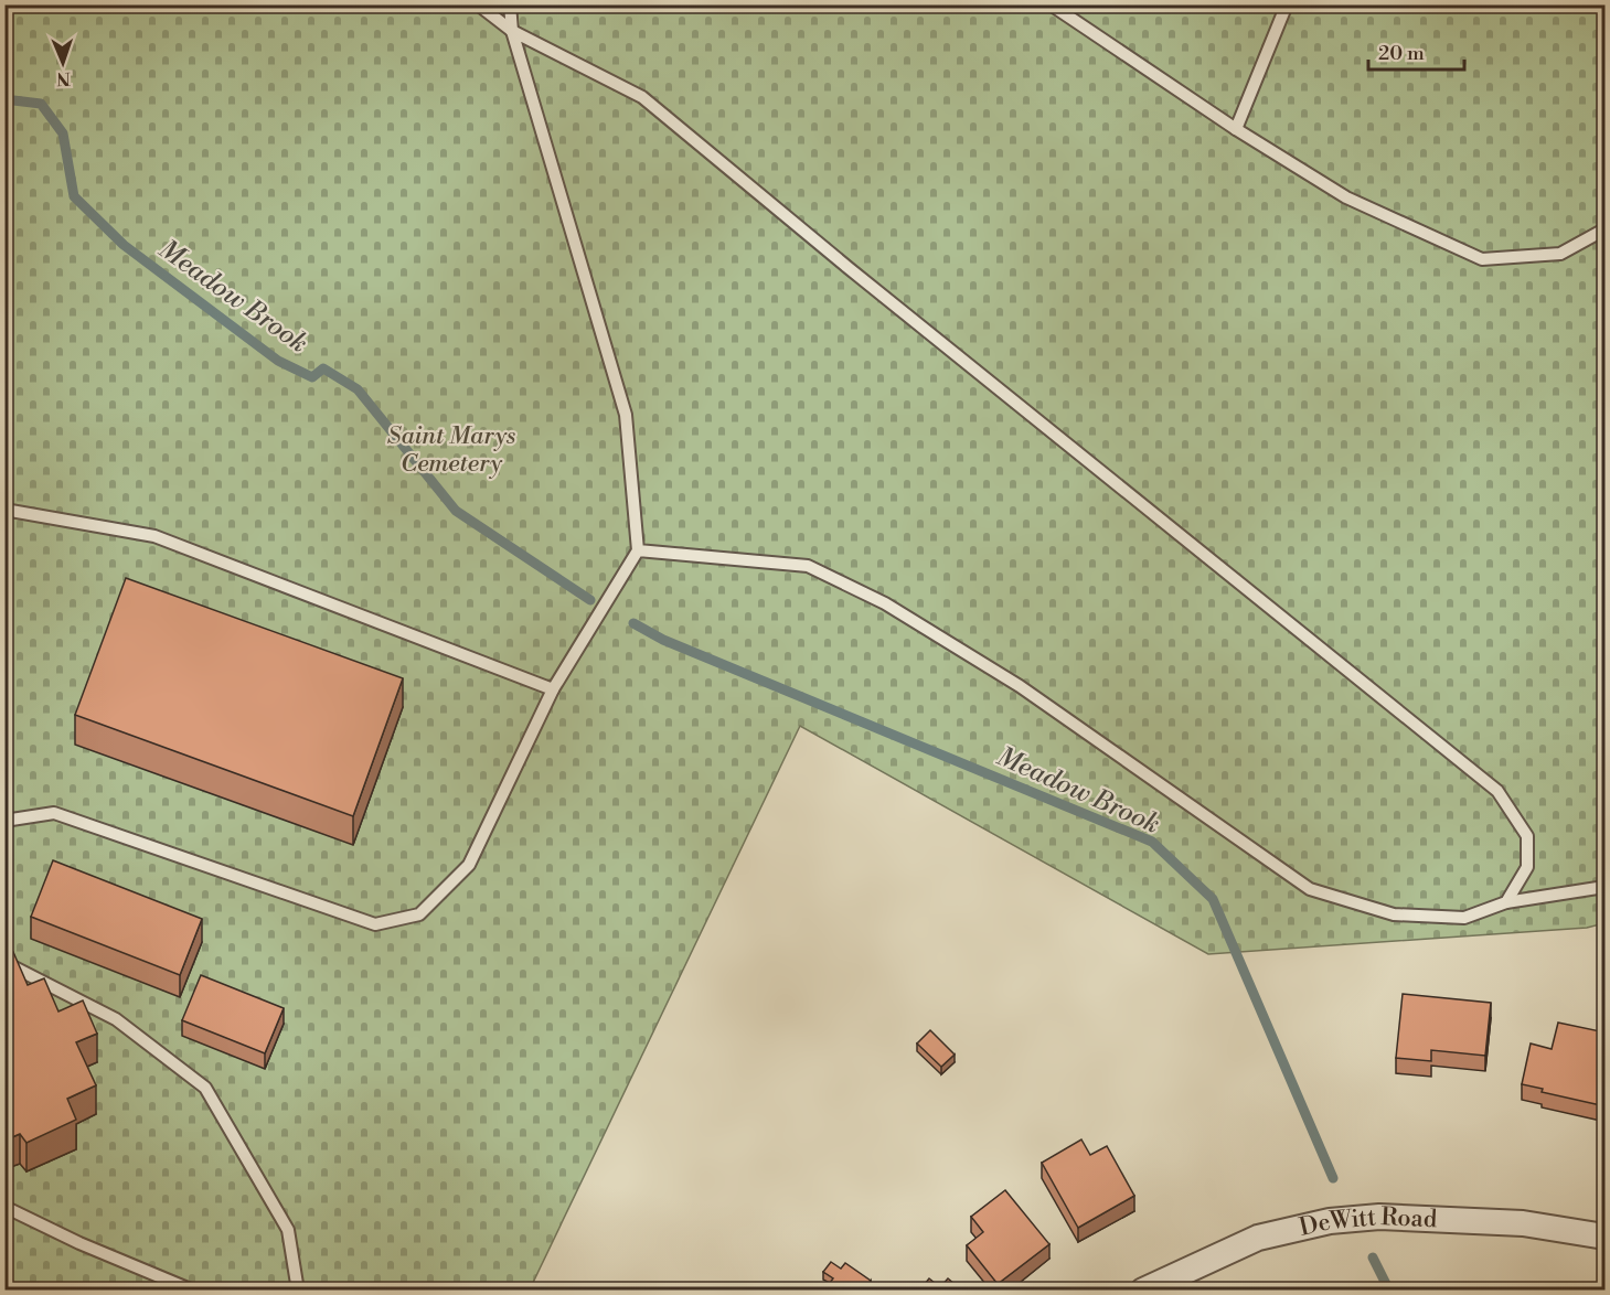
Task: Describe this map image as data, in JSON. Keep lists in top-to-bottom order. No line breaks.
{"streets":{"street":["DeWitt Road"]},"water":["Meadow Brook"],"parks":["Saint Marys Cemetery"],"scale_bar":"20 m","north":"bottom"}
